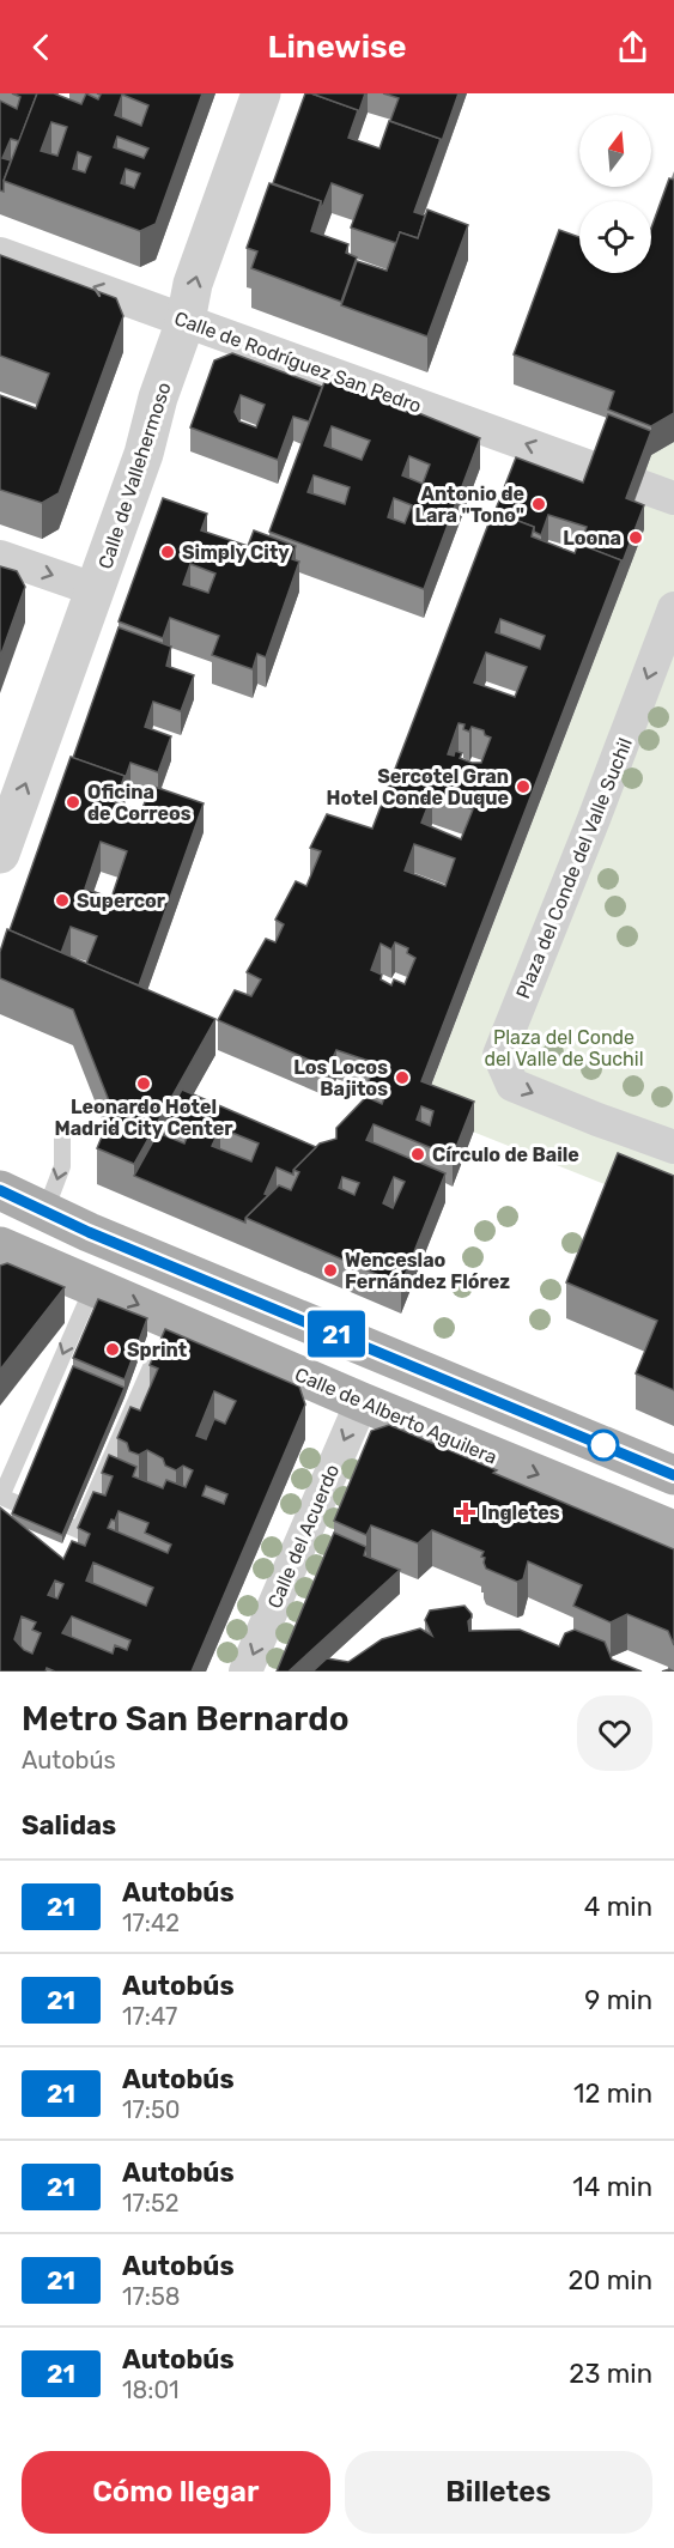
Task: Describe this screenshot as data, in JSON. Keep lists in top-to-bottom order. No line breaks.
{"streets":{"main road":["Calle de Alberto Aguilera"],"street":["Calle de Rodríguez San Pedro","Calle de Vallehermoso","Plaza del Conde del Valle Suchil","Calle del Acuerdo"]},"crossings":[["Calle de Rodríguez San Pedro","Calle de Vallehermoso"],["Calle de Alberto Aguilera","Calle del Acuerdo"]],"one_way":["Calle de Rodríguez San Pedro","Calle de Vallehermoso","Calle del Acuerdo"],"parks":["Plaza del Conde del Valle de Suchil"],"places":{"other":["Antonio de Lara \"Tono\"","Loona","Simply City","Sercotel Gran Hotel Conde Duque","Oficina de Correos","Supercor","Los Locos Bajitos","Leonardo Hotel Madrid City Center","Círculo de Baile","Wenceslao Fernández Flórez","Sprint"],"health":["Ingletes"]},"lines":["bus line 21"],"north":"top","page":{"header":"Linewise","on_map":"21","heading":[["Metro San Bernardo","Autobús"],"Salidas"],"list":[{"mark":"21","name":"Autobús","note":"17:42","value":"4 min"},{"mark":"21","name":"Autobús","note":"17:47","value":"9 min"},{"mark":"21","name":"Autobús","note":"17:50","value":"12 min"},{"mark":"21","name":"Autobús","note":"17:52","value":"14 min"},{"mark":"21","name":"Autobús","note":"17:58","value":"20 min"},{"mark":"21","name":"Autobús","note":"18:01","value":"23 min"}],"buttons":["Cómo llegar","Billetes"]}}
